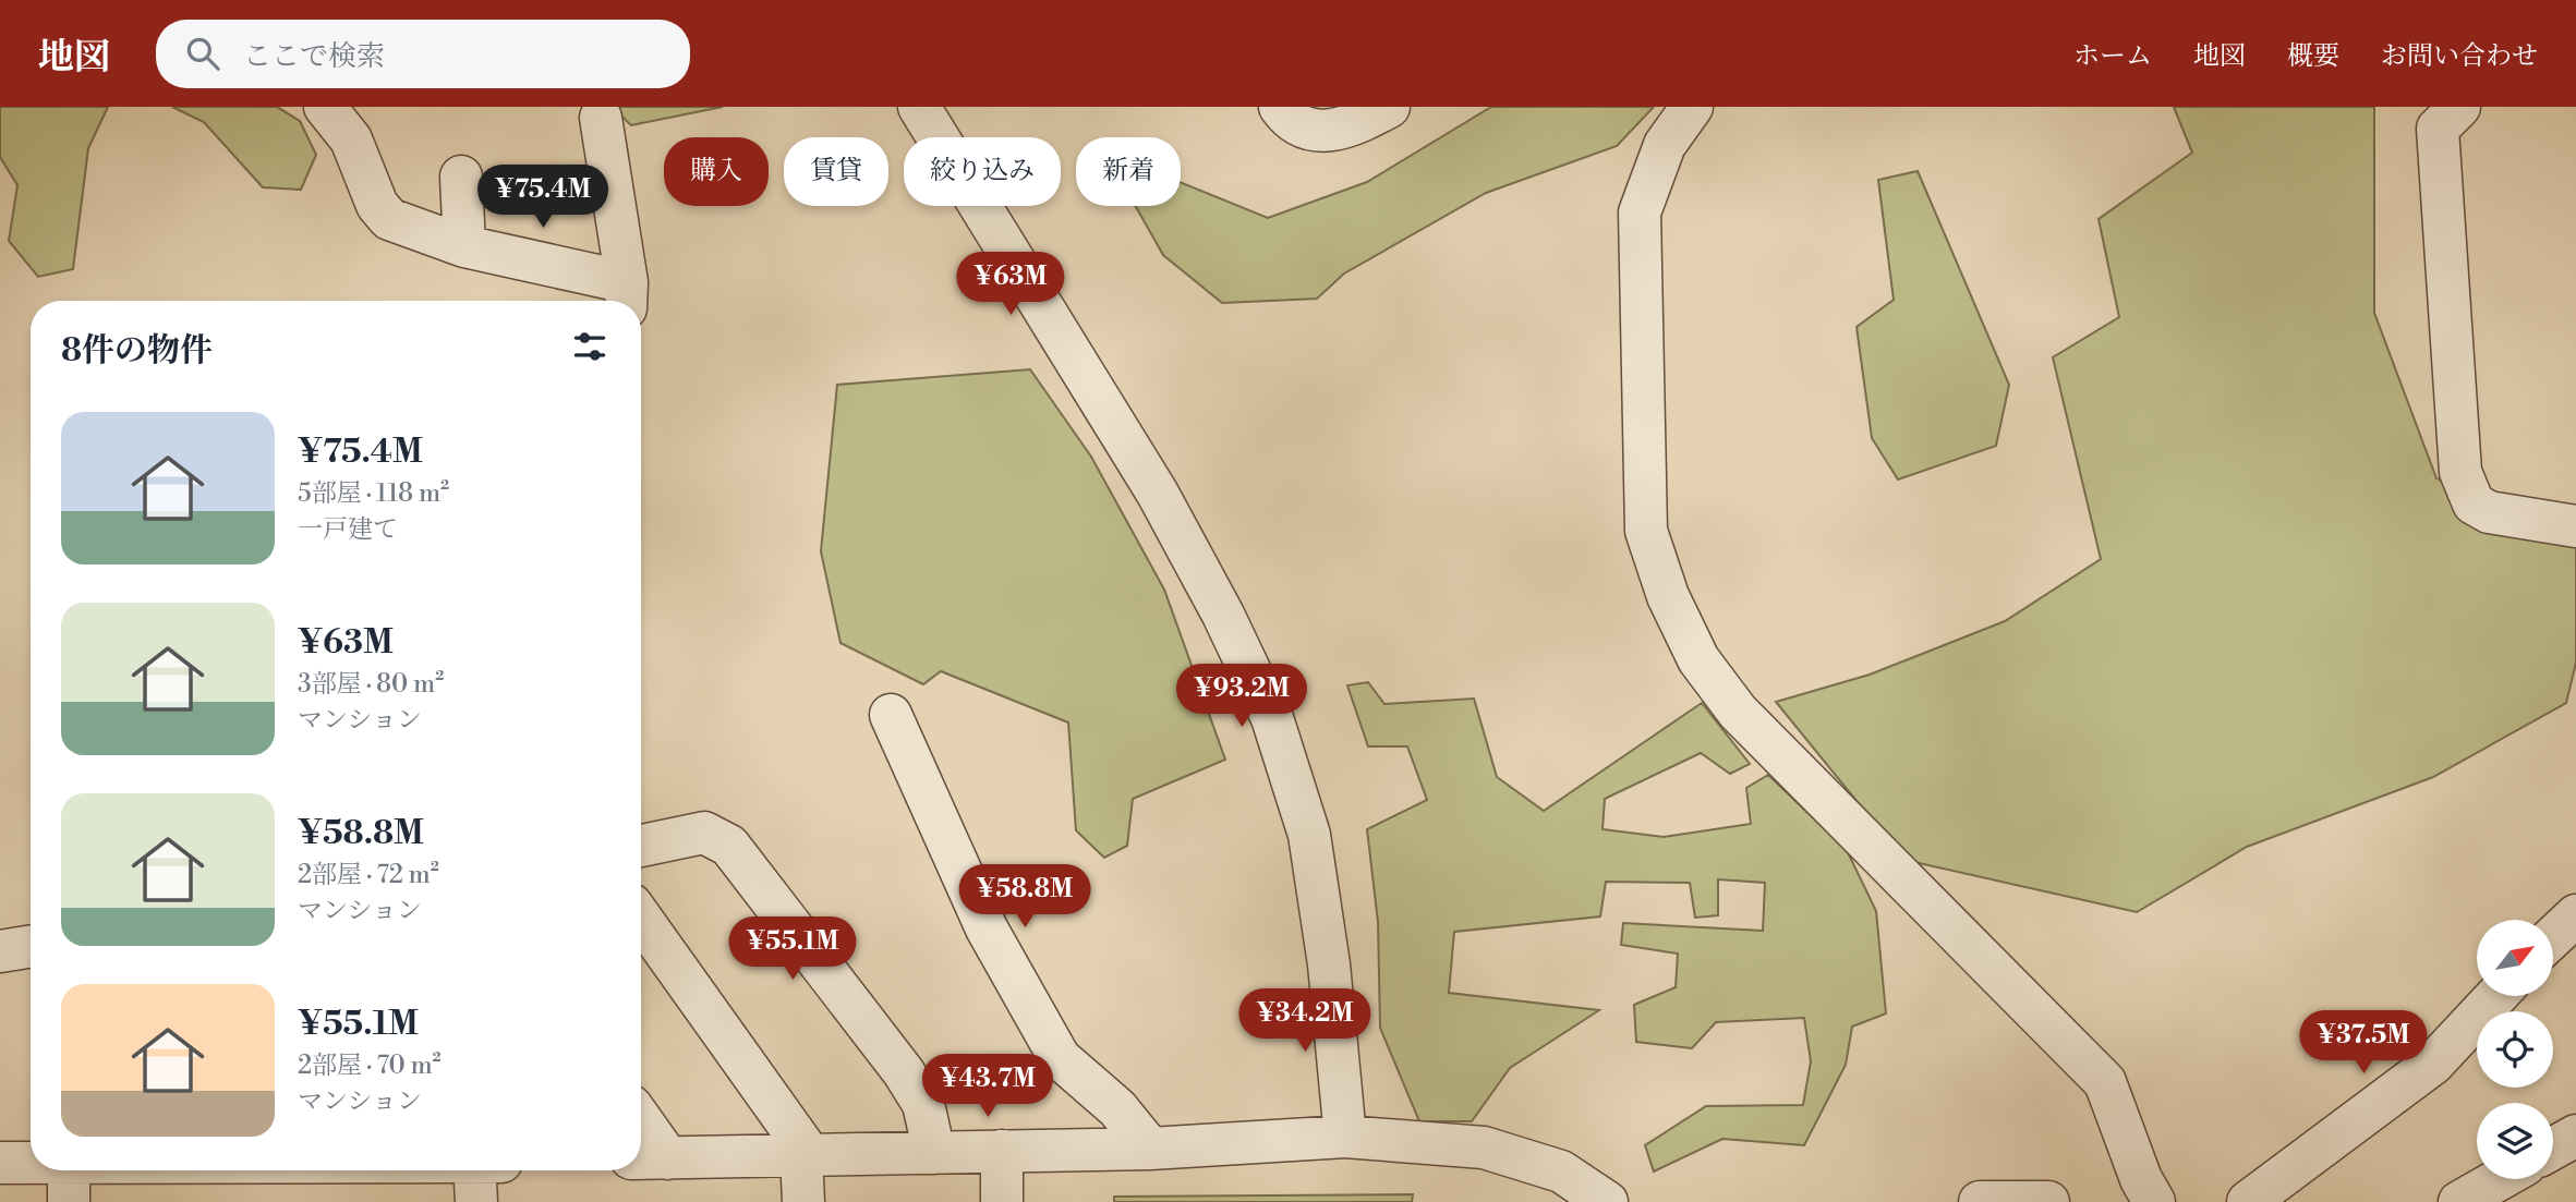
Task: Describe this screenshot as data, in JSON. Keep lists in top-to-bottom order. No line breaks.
{"north":"top right","page":{"header":"地図","search":"ここで検索","nav":["ホーム","地図","概要","お問い合わせ"],"chip":["購入","賃貸","絞り込み","新着"],"price":["¥75.4M","¥63M","¥93.2M","¥58.8M","¥55.1M","¥34.2M","¥37.5M","¥43.7M"],"heading":"8件の物件","list":[{"name":"¥75.4M","note":"5部屋 · 118 m² · 一戸建て"},{"name":"¥63M","note":"3部屋 · 80 m² · マンション"},{"name":"¥58.8M","note":"2部屋 · 72 m² · マンション"},{"name":"¥55.1M","note":"2部屋 · 70 m² · マンション"}]}}
